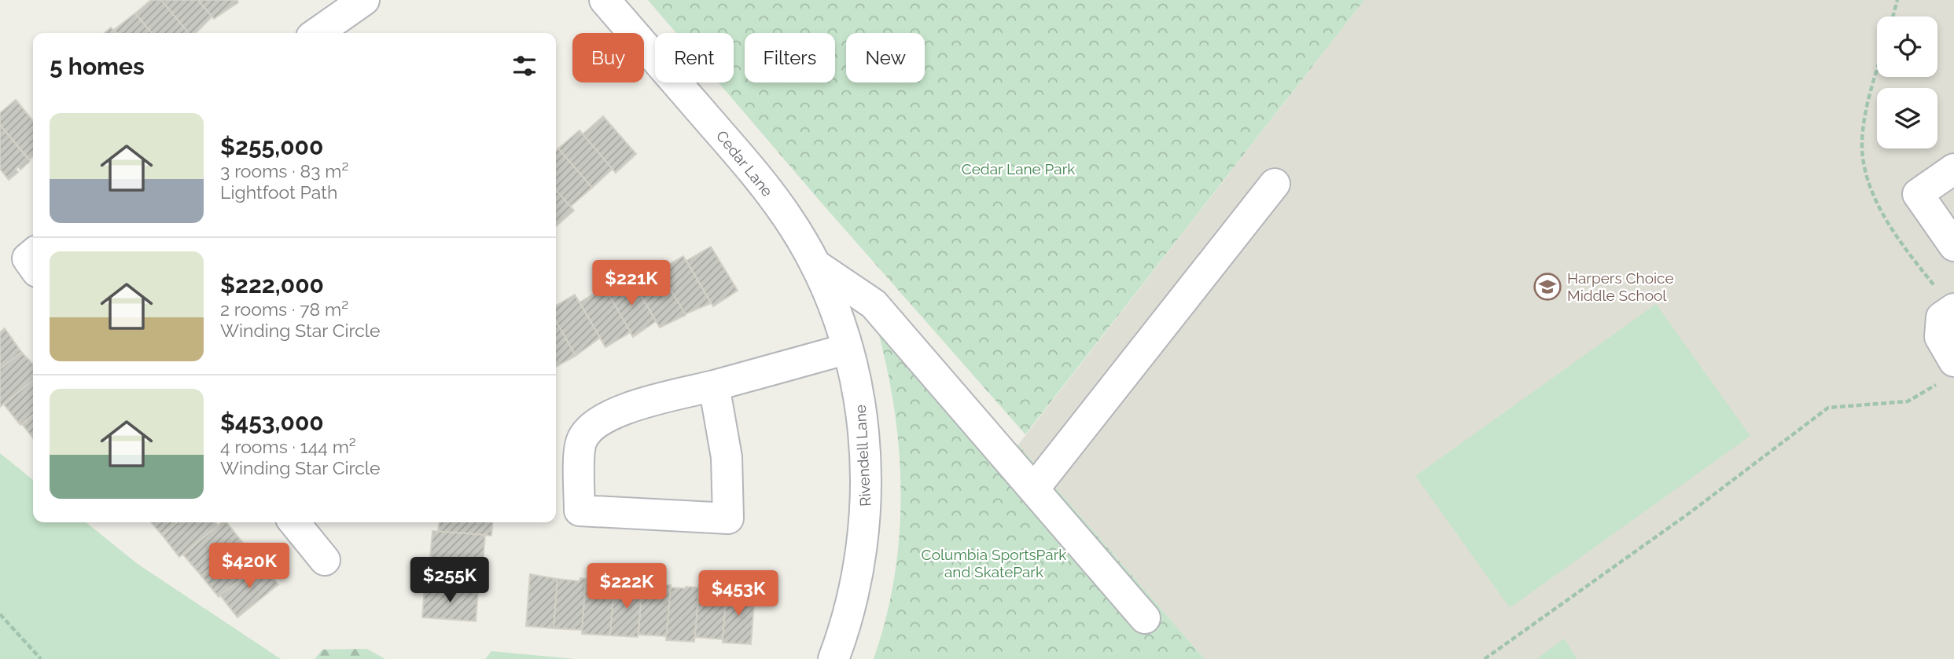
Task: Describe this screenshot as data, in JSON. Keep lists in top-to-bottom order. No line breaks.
{"streets":{"street":["Cedar Lane","Rivendell Lane"]},"crossings":[["Cedar Lane","Rivendell Lane"]],"parks":["Cedar Lane Park","Columbia SportsPark and SkatePark"],"places":{"school or university":["Harpers Choice Middle School"]},"page":{"chip":["Buy","Rent","Filters","New"],"heading":"5 homes","list":[{"name":"$255,000","note":"3 rooms · 83 m² · Lightfoot Path"},{"name":"$222,000","note":"2 rooms · 78 m² · Winding Star Circle"},{"name":"$453,000","note":"4 rooms · 144 m² · Winding Star Circle"}],"price":["$221K","$420K","$255K","$222K","$453K"]}}
